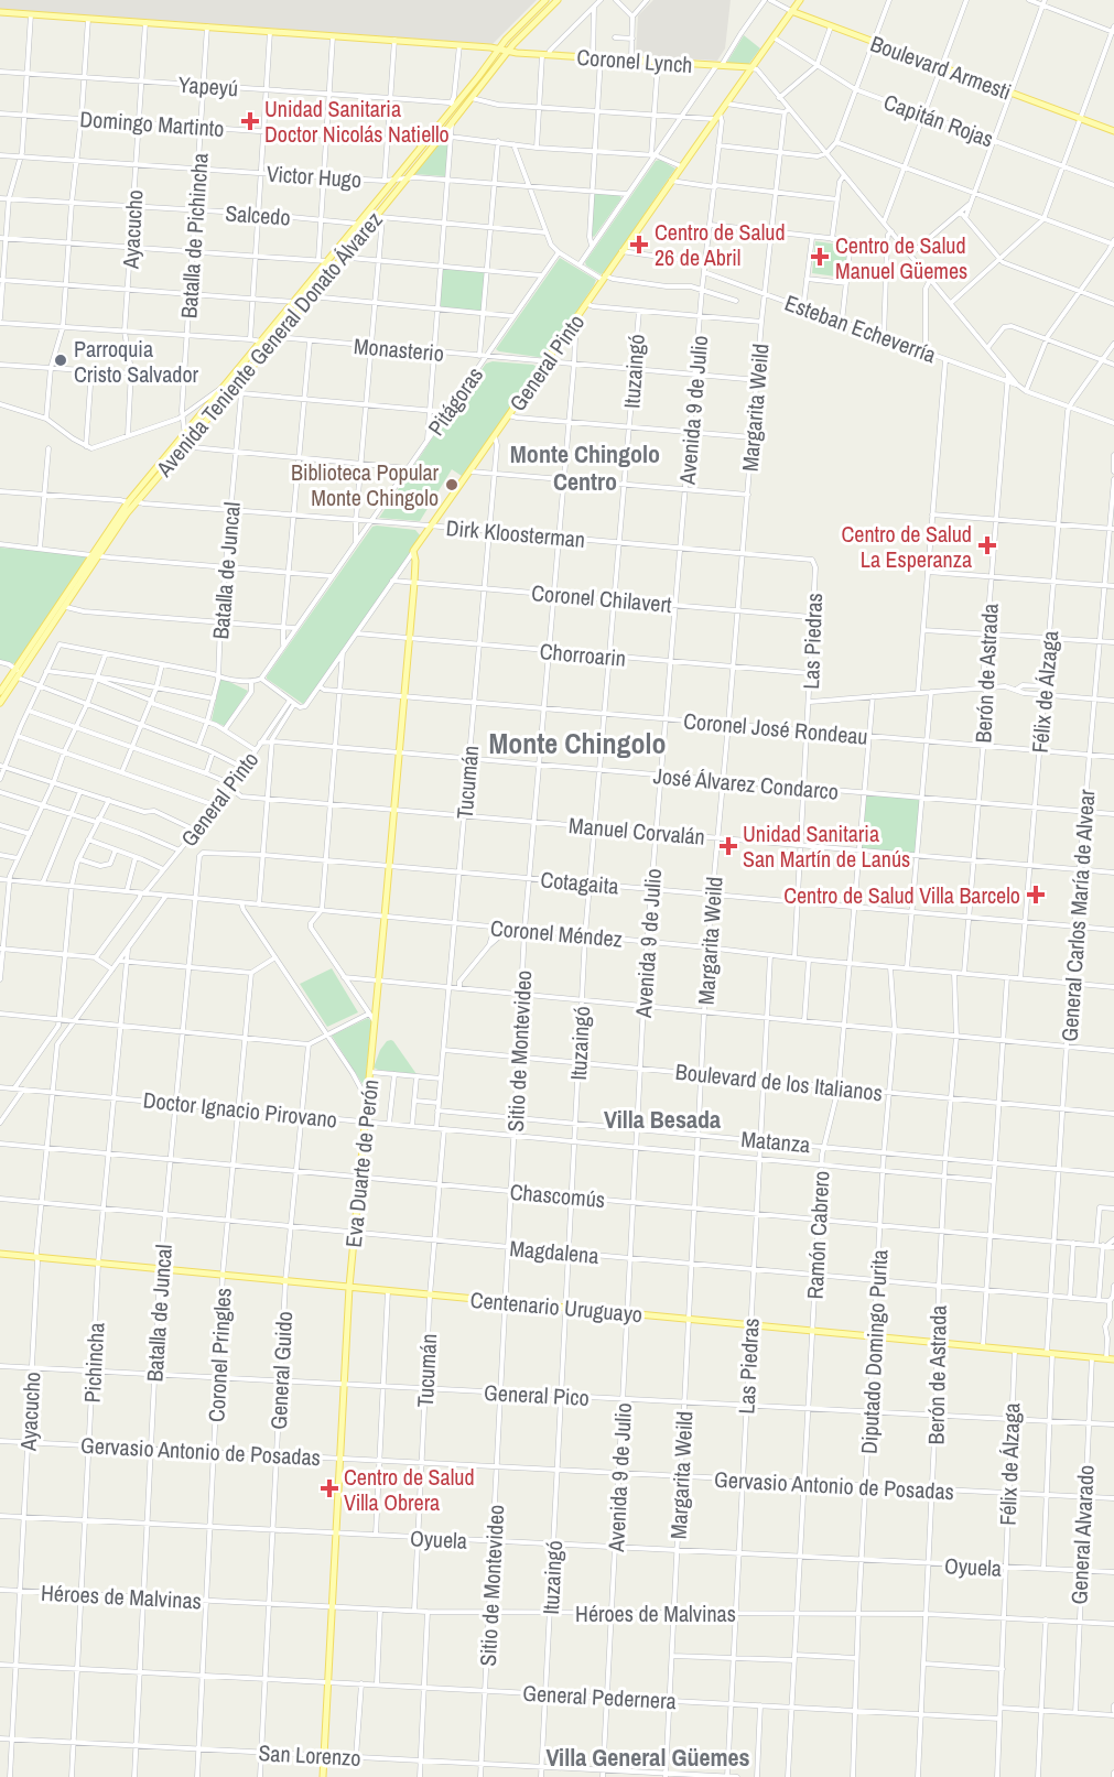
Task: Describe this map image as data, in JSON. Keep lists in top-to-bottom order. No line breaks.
{"streets":{"main road":["Coronel Lynch","Boulevard Armesti","Avenida Teniente General Donato Álvarez","General Pinto","Eva Duarte de Perón","Centenario Uruguayo"],"street":["Yapeyú","Capitán Rojas","Domingo Martinto","Victor Hugo","Salcedo","Ayacucho","Batalla de Pichincha","Esteban Echeverría","Monasterio","Ituzaingó","Pitágoras","Margarita Weild","Avenida 9 de Julio","Dirk Kloosterman","Batalla de Juncal","Coronel Chilavert","Las Piedras","Chorroarin","Berón de Astrada","Félix de Álzaga","Coronel José Rondeau","Tucumán","José Álvarez Condarco","Manuel Corvalán","Cotagaita","General Carlos María de Alvear","Coronel Méndez","Sitio de Montevideo","Boulevard de los Italianos","Doctor Ignacio Pirovano","Matanza","Chascomús","Ramón Cabrero","Magdalena","Diputado Domingo Purita","Coronel Pringles","Pichincha","General Guido","General Pico","Gervasio Antonio de Posadas","General Alvarado","Oyuela","Héroes de Malvinas","General Pedernera","San Lorenzo"]},"crossings":[["Coronel Lynch","Ayacucho"],["Coronel Lynch","Batalla de Pichincha"],["Coronel Lynch","Avenida Teniente General Donato Álvarez"],["Coronel Lynch","General Pinto"],["Boulevard Armesti","General Pinto"],["Yapeyú","Ayacucho"],["Yapeyú","Batalla de Pichincha"],["Yapeyú","Avenida Teniente General Donato Álvarez"],["Capitán Rojas","General Pinto"],["Domingo Martinto","Ayacucho"],["Domingo Martinto","Batalla de Pichincha"],["Domingo Martinto","Avenida Teniente General Donato Álvarez"],["Victor Hugo","Ayacucho"],["Victor Hugo","Batalla de Pichincha"],["Victor Hugo","Avenida Teniente General Donato Álvarez"],["Salcedo","Ayacucho"],["Salcedo","Batalla de Pichincha"],["Salcedo","Avenida Teniente General Donato Álvarez"],["Ayacucho","Doctor Ignacio Pirovano"],["Ayacucho","Chascomús"],["Ayacucho","Magdalena"],["Ayacucho","Centenario Uruguayo"],["Ayacucho","General Pico"],["Ayacucho","Gervasio Antonio de Posadas"],["Ayacucho","Oyuela"],["Ayacucho","Héroes de Malvinas"],["Ayacucho","General Pedernera"],["Ayacucho","San Lorenzo"],["Batalla de Pichincha","Avenida Teniente General Donato Álvarez"],["Esteban Echeverría","Margarita Weild"],["Esteban Echeverría","Avenida 9 de Julio"],["Esteban Echeverría","Berón de Astrada"],["Avenida Teniente General Donato Álvarez","Monasterio"],["Avenida Teniente General Donato Álvarez","Dirk Kloosterman"],["Monasterio","General Pinto"],["Monasterio","Ituzaingó"],["Monasterio","Pitágoras"],["Monasterio","Margarita Weild"],["Monasterio","Avenida 9 de Julio"],["Monasterio","Sitio de Montevideo"],["General Pinto","Avenida 9 de Julio"],["General Pinto","Dirk Kloosterman"],["General Pinto","Coronel Chilavert"],["General Pinto","Chorroarin"],["General Pinto","Coronel José Rondeau"],["General Pinto","Tucumán"],["General Pinto","José Álvarez Condarco"],["General Pinto","Manuel Corvalán"],["General Pinto","Coronel Méndez"],["General Pinto","Sitio de Montevideo"],["General Pinto","Eva Duarte de Perón"],["Ituzaingó","Dirk Kloosterman"],["Ituzaingó","Coronel Chilavert"],["Ituzaingó","Chorroarin"],["Ituzaingó","Coronel José Rondeau"],["Ituzaingó","José Álvarez Condarco"],["Ituzaingó","Manuel Corvalán"],["Ituzaingó","Cotagaita"],["Ituzaingó","Coronel Méndez"],["Ituzaingó","Boulevard de los Italianos"],["Ituzaingó","Doctor Ignacio Pirovano"],["Ituzaingó","Matanza"],["Ituzaingó","Chascomús"],["Ituzaingó","Magdalena"],["Ituzaingó","Centenario Uruguayo"],["Ituzaingó","General Pico"],["Ituzaingó","Gervasio Antonio de Posadas"],["Ituzaingó","Oyuela"],["Ituzaingó","Héroes de Malvinas"],["Ituzaingó","General Pedernera"],["Ituzaingó","San Lorenzo"],["Pitágoras","Dirk Kloosterman"],["Margarita Weild","Dirk Kloosterman"],["Margarita Weild","Coronel Chilavert"],["Margarita Weild","Chorroarin"],["Margarita Weild","Coronel José Rondeau"],["Margarita Weild","José Álvarez Condarco"],["Margarita Weild","Manuel Corvalán"],["Margarita Weild","Cotagaita"],["Margarita Weild","Coronel Méndez"],["Margarita Weild","Boulevard de los Italianos"],["Margarita Weild","Doctor Ignacio Pirovano"],["Margarita Weild","Matanza"],["Margarita Weild","Chascomús"],["Margarita Weild","Magdalena"],["Margarita Weild","Centenario Uruguayo"],["Margarita Weild","General Pico"],["Margarita Weild","Gervasio Antonio de Posadas"],["Margarita Weild","Oyuela"],["Margarita Weild","Héroes de Malvinas"],["Margarita Weild","General Pedernera"],["Margarita Weild","San Lorenzo"],["Avenida 9 de Julio","Dirk Kloosterman"],["Avenida 9 de Julio","Coronel Chilavert"],["Avenida 9 de Julio","Chorroarin"],["Avenida 9 de Julio","Coronel José Rondeau"],["Avenida 9 de Julio","José Álvarez Condarco"],["Avenida 9 de Julio","Manuel Corvalán"],["Avenida 9 de Julio","Cotagaita"],["Avenida 9 de Julio","Coronel Méndez"],["Avenida 9 de Julio","Boulevard de los Italianos"],["Avenida 9 de Julio","Doctor Ignacio Pirovano"],["Avenida 9 de Julio","Matanza"],["Avenida 9 de Julio","Chascomús"],["Avenida 9 de Julio","Magdalena"],["Avenida 9 de Julio","Centenario Uruguayo"],["Avenida 9 de Julio","General Pico"],["Avenida 9 de Julio","Gervasio Antonio de Posadas"],["Avenida 9 de Julio","Oyuela"],["Avenida 9 de Julio","Héroes de Malvinas"],["Avenida 9 de Julio","General Pedernera"],["Avenida 9 de Julio","San Lorenzo"],["Dirk Kloosterman","Batalla de Juncal"],["Dirk Kloosterman","Las Piedras"],["Dirk Kloosterman","Tucumán"],["Dirk Kloosterman","Sitio de Montevideo"],["Batalla de Juncal","Cotagaita"],["Batalla de Juncal","Coronel Méndez"],["Batalla de Juncal","Doctor Ignacio Pirovano"],["Batalla de Juncal","Chascomús"],["Batalla de Juncal","Magdalena"],["Batalla de Juncal","Centenario Uruguayo"],["Batalla de Juncal","General Pico"],["Batalla de Juncal","Gervasio Antonio de Posadas"],["Batalla de Juncal","Oyuela"],["Batalla de Juncal","Héroes de Malvinas"],["Batalla de Juncal","General Pedernera"],["Batalla de Juncal","San Lorenzo"],["Coronel Chilavert","Las Piedras"],["Coronel Chilavert","Tucumán"],["Coronel Chilavert","Sitio de Montevideo"],["Coronel Chilavert","Eva Duarte de Perón"],["Las Piedras","Chorroarin"],["Las Piedras","Coronel José Rondeau"],["Las Piedras","José Álvarez Condarco"],["Las Piedras","Manuel Corvalán"],["Las Piedras","Cotagaita"],["Las Piedras","Coronel Méndez"],["Las Piedras","Boulevard de los Italianos"],["Las Piedras","Doctor Ignacio Pirovano"],["Las Piedras","Matanza"],["Las Piedras","Chascomús"],["Las Piedras","Magdalena"],["Las Piedras","Centenario Uruguayo"],["Las Piedras","General Pico"],["Las Piedras","Gervasio Antonio de Posadas"],["Las Piedras","Oyuela"],["Las Piedras","Héroes de Malvinas"],["Las Piedras","General Pedernera"],["Las Piedras","San Lorenzo"],["Chorroarin","Tucumán"],["Chorroarin","Sitio de Montevideo"],["Chorroarin","Eva Duarte de Perón"],["Berón de Astrada","Coronel José Rondeau"],["Berón de Astrada","José Álvarez Condarco"],["Berón de Astrada","Manuel Corvalán"],["Berón de Astrada","Cotagaita"],["Berón de Astrada","Coronel Méndez"],["Berón de Astrada","Boulevard de los Italianos"],["Berón de Astrada","Doctor Ignacio Pirovano"],["Berón de Astrada","Matanza"],["Berón de Astrada","Chascomús"],["Berón de Astrada","Magdalena"],["Berón de Astrada","Centenario Uruguayo"],["Berón de Astrada","General Pico"],["Berón de Astrada","Gervasio Antonio de Posadas"],["Berón de Astrada","Oyuela"],["Berón de Astrada","Héroes de Malvinas"],["Berón de Astrada","General Pedernera"],["Félix de Álzaga","Coronel José Rondeau"],["Félix de Álzaga","José Álvarez Condarco"],["Félix de Álzaga","Manuel Corvalán"],["Félix de Álzaga","Cotagaita"],["Félix de Álzaga","Coronel Méndez"],["Félix de Álzaga","Centenario Uruguayo"],["Félix de Álzaga","General Pico"],["Félix de Álzaga","Gervasio Antonio de Posadas"],["Félix de Álzaga","Oyuela"],["Félix de Álzaga","Héroes de Malvinas"],["Félix de Álzaga","General Pedernera"],["Coronel José Rondeau","Tucumán"],["Coronel José Rondeau","General Carlos María de Alvear"],["Coronel José Rondeau","Sitio de Montevideo"],["Coronel José Rondeau","Eva Duarte de Perón"],["Coronel José Rondeau","Ramón Cabrero"],["Tucumán","José Álvarez Condarco"],["Tucumán","Manuel Corvalán"],["Tucumán","Cotagaita"],["Tucumán","Coronel Méndez"],["Tucumán","Boulevard de los Italianos"],["Tucumán","Doctor Ignacio Pirovano"],["Tucumán","Matanza"],["Tucumán","Chascomús"],["Tucumán","Magdalena"],["Tucumán","Centenario Uruguayo"],["Tucumán","General Pico"],["Tucumán","Gervasio Antonio de Posadas"],["Tucumán","Oyuela"],["Tucumán","Héroes de Malvinas"],["José Álvarez Condarco","General Carlos María de Alvear"],["José Álvarez Condarco","Sitio de Montevideo"],["José Álvarez Condarco","Eva Duarte de Perón"],["José Álvarez Condarco","Ramón Cabrero"],["Manuel Corvalán","General Carlos María de Alvear"],["Manuel Corvalán","Sitio de Montevideo"],["Manuel Corvalán","Eva Duarte de Perón"],["Manuel Corvalán","Ramón Cabrero"],["Cotagaita","General Carlos María de Alvear"],["Cotagaita","Sitio de Montevideo"],["Cotagaita","Eva Duarte de Perón"],["Cotagaita","Ramón Cabrero"],["General Carlos María de Alvear","Coronel Méndez"],["General Carlos María de Alvear","Boulevard de los Italianos"],["General Carlos María de Alvear","Matanza"],["General Carlos María de Alvear","Chascomús"],["General Carlos María de Alvear","Magdalena"],["General Carlos María de Alvear","Centenario Uruguayo"],["General Carlos María de Alvear","General Pico"],["General Carlos María de Alvear","Gervasio Antonio de Posadas"],["General Carlos María de Alvear","Oyuela"],["Coronel Méndez","Sitio de Montevideo"],["Coronel Méndez","Eva Duarte de Perón"],["Coronel Méndez","Ramón Cabrero"],["Coronel Méndez","Diputado Domingo Purita"],["Sitio de Montevideo","Boulevard de los Italianos"],["Sitio de Montevideo","Doctor Ignacio Pirovano"],["Sitio de Montevideo","Matanza"],["Sitio de Montevideo","Chascomús"],["Sitio de Montevideo","Magdalena"],["Sitio de Montevideo","Centenario Uruguayo"],["Sitio de Montevideo","General Pico"],["Sitio de Montevideo","Gervasio Antonio de Posadas"],["Sitio de Montevideo","Oyuela"],["Sitio de Montevideo","Héroes de Malvinas"],["Sitio de Montevideo","General Pedernera"],["Sitio de Montevideo","San Lorenzo"],["Boulevard de los Italianos","Ramón Cabrero"],["Boulevard de los Italianos","Diputado Domingo Purita"],["Doctor Ignacio Pirovano","Eva Duarte de Perón"],["Doctor Ignacio Pirovano","Ramón Cabrero"],["Doctor Ignacio Pirovano","Diputado Domingo Purita"],["Doctor Ignacio Pirovano","Coronel Pringles"],["Doctor Ignacio Pirovano","Pichincha"],["Doctor Ignacio Pirovano","General Guido"],["Matanza","Ramón Cabrero"],["Matanza","Diputado Domingo Purita"],["Eva Duarte de Perón","Chascomús"],["Eva Duarte de Perón","Magdalena"],["Eva Duarte de Perón","Centenario Uruguayo"],["Eva Duarte de Perón","General Pico"],["Eva Duarte de Perón","Gervasio Antonio de Posadas"],["Eva Duarte de Perón","Oyuela"],["Eva Duarte de Perón","Héroes de Malvinas"],["Eva Duarte de Perón","General Pedernera"],["Eva Duarte de Perón","San Lorenzo"],["Chascomús","Ramón Cabrero"],["Chascomús","Diputado Domingo Purita"],["Chascomús","Coronel Pringles"],["Chascomús","Pichincha"],["Chascomús","General Guido"],["Ramón Cabrero","Magdalena"],["Ramón Cabrero","Centenario Uruguayo"],["Ramón Cabrero","General Pico"],["Ramón Cabrero","Gervasio Antonio de Posadas"],["Ramón Cabrero","Oyuela"],["Ramón Cabrero","Héroes de Malvinas"],["Ramón Cabrero","General Pedernera"],["Magdalena","Diputado Domingo Purita"],["Magdalena","Coronel Pringles"],["Magdalena","Pichincha"],["Magdalena","General Guido"],["Centenario Uruguayo","Diputado Domingo Purita"],["Centenario Uruguayo","Coronel Pringles"],["Centenario Uruguayo","Pichincha"],["Centenario Uruguayo","General Guido"],["Centenario Uruguayo","General Alvarado"],["Diputado Domingo Purita","General Pico"],["Diputado Domingo Purita","Gervasio Antonio de Posadas"],["Diputado Domingo Purita","Oyuela"],["Diputado Domingo Purita","Héroes de Malvinas"],["Diputado Domingo Purita","General Pedernera"],["Coronel Pringles","General Pico"],["Coronel Pringles","Gervasio Antonio de Posadas"],["Coronel Pringles","Oyuela"],["Coronel Pringles","Héroes de Malvinas"],["Coronel Pringles","General Pedernera"],["Coronel Pringles","San Lorenzo"],["Pichincha","General Pico"],["Pichincha","Gervasio Antonio de Posadas"],["Pichincha","Oyuela"],["Pichincha","Héroes de Malvinas"],["Pichincha","General Pedernera"],["Pichincha","San Lorenzo"],["General Guido","General Pico"],["General Guido","Gervasio Antonio de Posadas"],["General Guido","Oyuela"],["General Guido","Héroes de Malvinas"],["General Guido","General Pedernera"],["General Guido","San Lorenzo"],["General Pico","General Alvarado"],["Gervasio Antonio de Posadas","General Alvarado"],["General Alvarado","Oyuela"],["General Alvarado","Héroes de Malvinas"]],"districts":["Monte Chingolo Centro","Monte Chingolo","Villa Besada","Villa General Güemes"],"places":{"health":["Unidad Sanitaria Doctor Nicolás Natiello","Centro de Salud 26 de Abril","Centro de Salud Manuel Güemes","Centro de Salud La Esperanza","Unidad Sanitaria San Martín de Lanús","Centro de Salud Villa Barcelo","Centro de Salud Villa Obrera"],"other":["Parroquia Cristo Salvador","Biblioteca Popular Monte Chingolo"]}}
